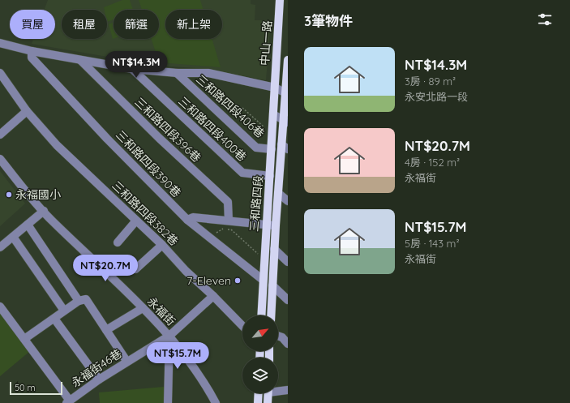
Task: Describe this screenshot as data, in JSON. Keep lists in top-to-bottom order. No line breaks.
{"streets":{"main road":["中山一路","三和路四段"],"street":["三和路四段406巷","三和路四段400巷","三和路四段396巷","三和路四段390巷","三和路四段382巷","永福街","永福街46巷"]},"crossings":[["中山一路","三和路四段"],["三和路四段406巷","三和路四段"],["三和路四段400巷","三和路四段"],["三和路四段390巷","三和路四段"],["三和路四段382巷","永福街46巷"],["永福街","永福街46巷"]],"places":["永福國小","7-Eleven"],"scale_bar":"50 m","north":"top right","page":{"heading":"3筆物件","chip":["買屋","租屋","篩選","新上架"],"list":[{"name":"NT$14.3M","note":"3房 · 89 m² · 永安北路一段"},{"name":"NT$20.7M","note":"4房 · 152 m² · 永福街"},{"name":"NT$15.7M","note":"5房 · 143 m² · 永福街"}],"price":["NT$14.3M","NT$20.7M","NT$15.7M"],"scale":"50 m"}}
